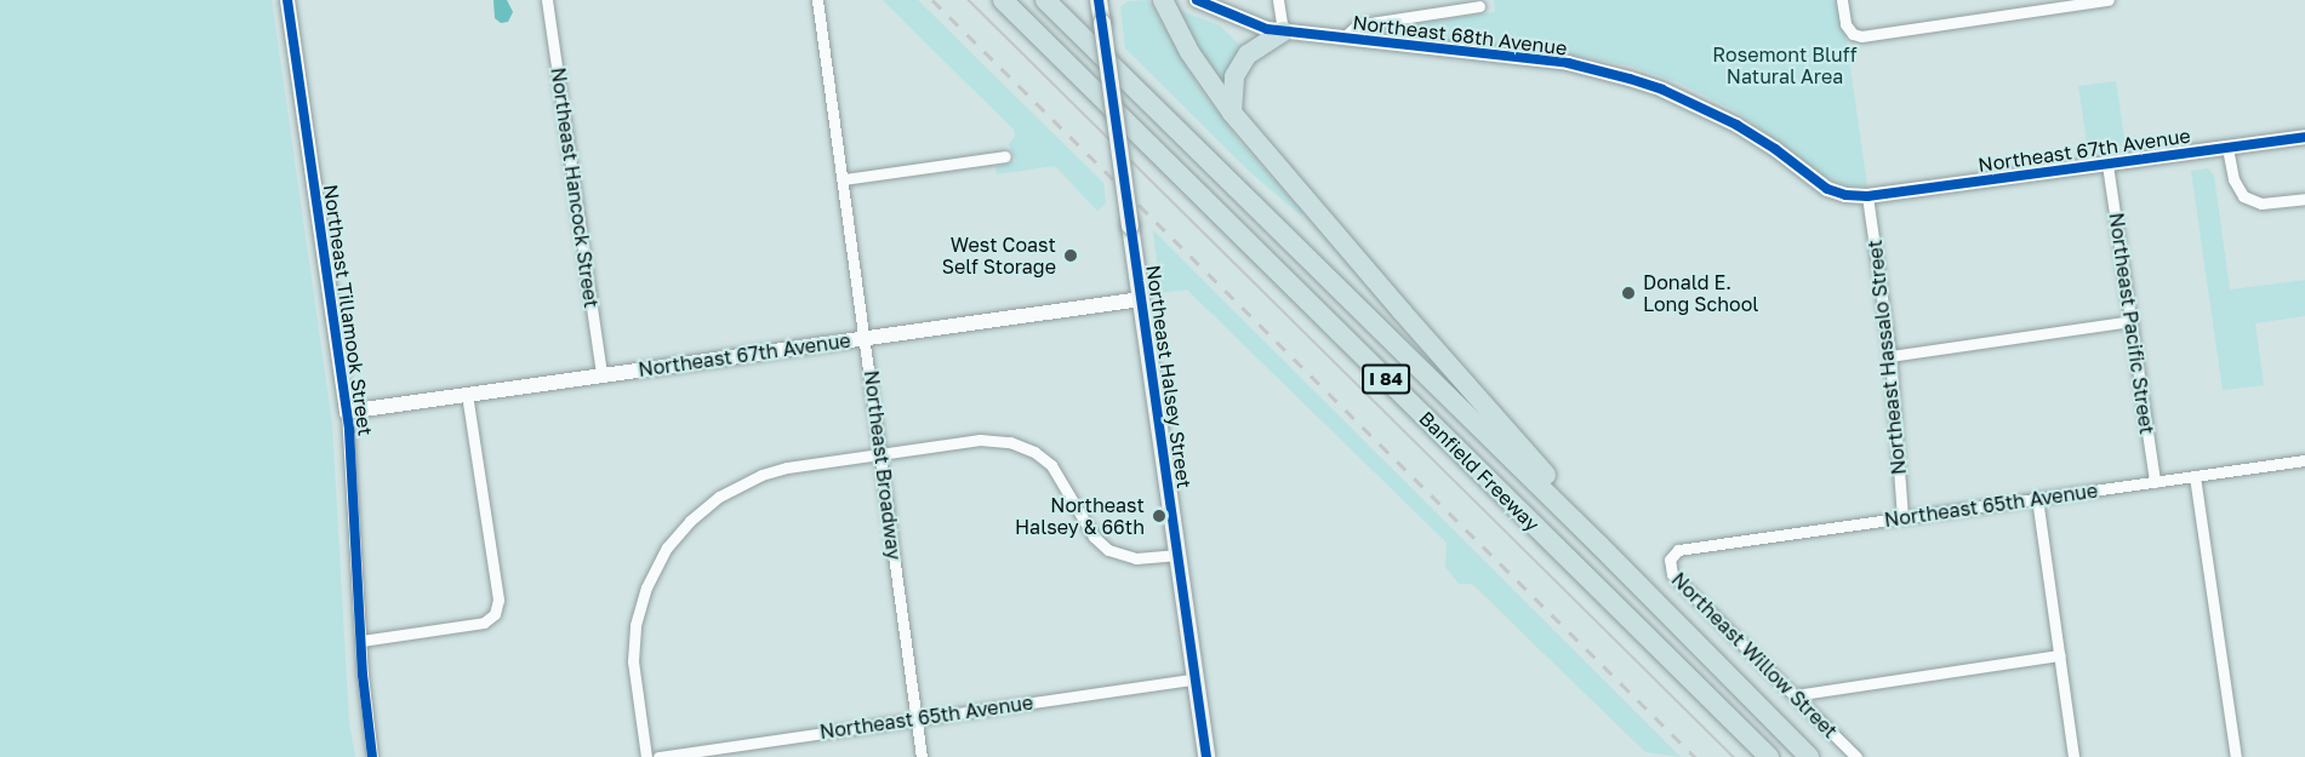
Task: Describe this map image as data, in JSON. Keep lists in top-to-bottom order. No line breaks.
{"streets":{"highway":["I 84","Banfield Freeway"],"main road":["Northeast Halsey Street"],"street":["Northeast 68th Avenue","Northeast 67th Avenue","Northeast Hancock Street","Northeast Tillamook Street","Northeast Pacific Street","Northeast Hassalo Street","Northeast Broadway","Northeast 65th Avenue","Northeast Willow Street"]},"crossings":[["Northeast 68th Avenue","Northeast 67th Avenue"],["Northeast 68th Avenue","Northeast Hassalo Street"],["Northeast 67th Avenue","Northeast Hancock Street"],["Northeast 67th Avenue","Northeast Tillamook Street"],["Northeast 67th Avenue","Northeast Pacific Street"],["Northeast 67th Avenue","Northeast Hassalo Street"],["Northeast 67th Avenue","Northeast Halsey Street"],["Northeast 67th Avenue","Northeast Broadway"],["Northeast Pacific Street","Northeast 65th Avenue"],["Northeast Hassalo Street","Northeast 65th Avenue"],["Northeast Halsey Street","Northeast 65th Avenue"],["Northeast Broadway","Northeast 65th Avenue"],["Northeast 65th Avenue","Northeast Willow Street"]],"parks":["Rosemont Bluff Natural Area"],"places":["West Coast Self Storage","Donald E. Long School","Northeast Halsey & 66th"]}
